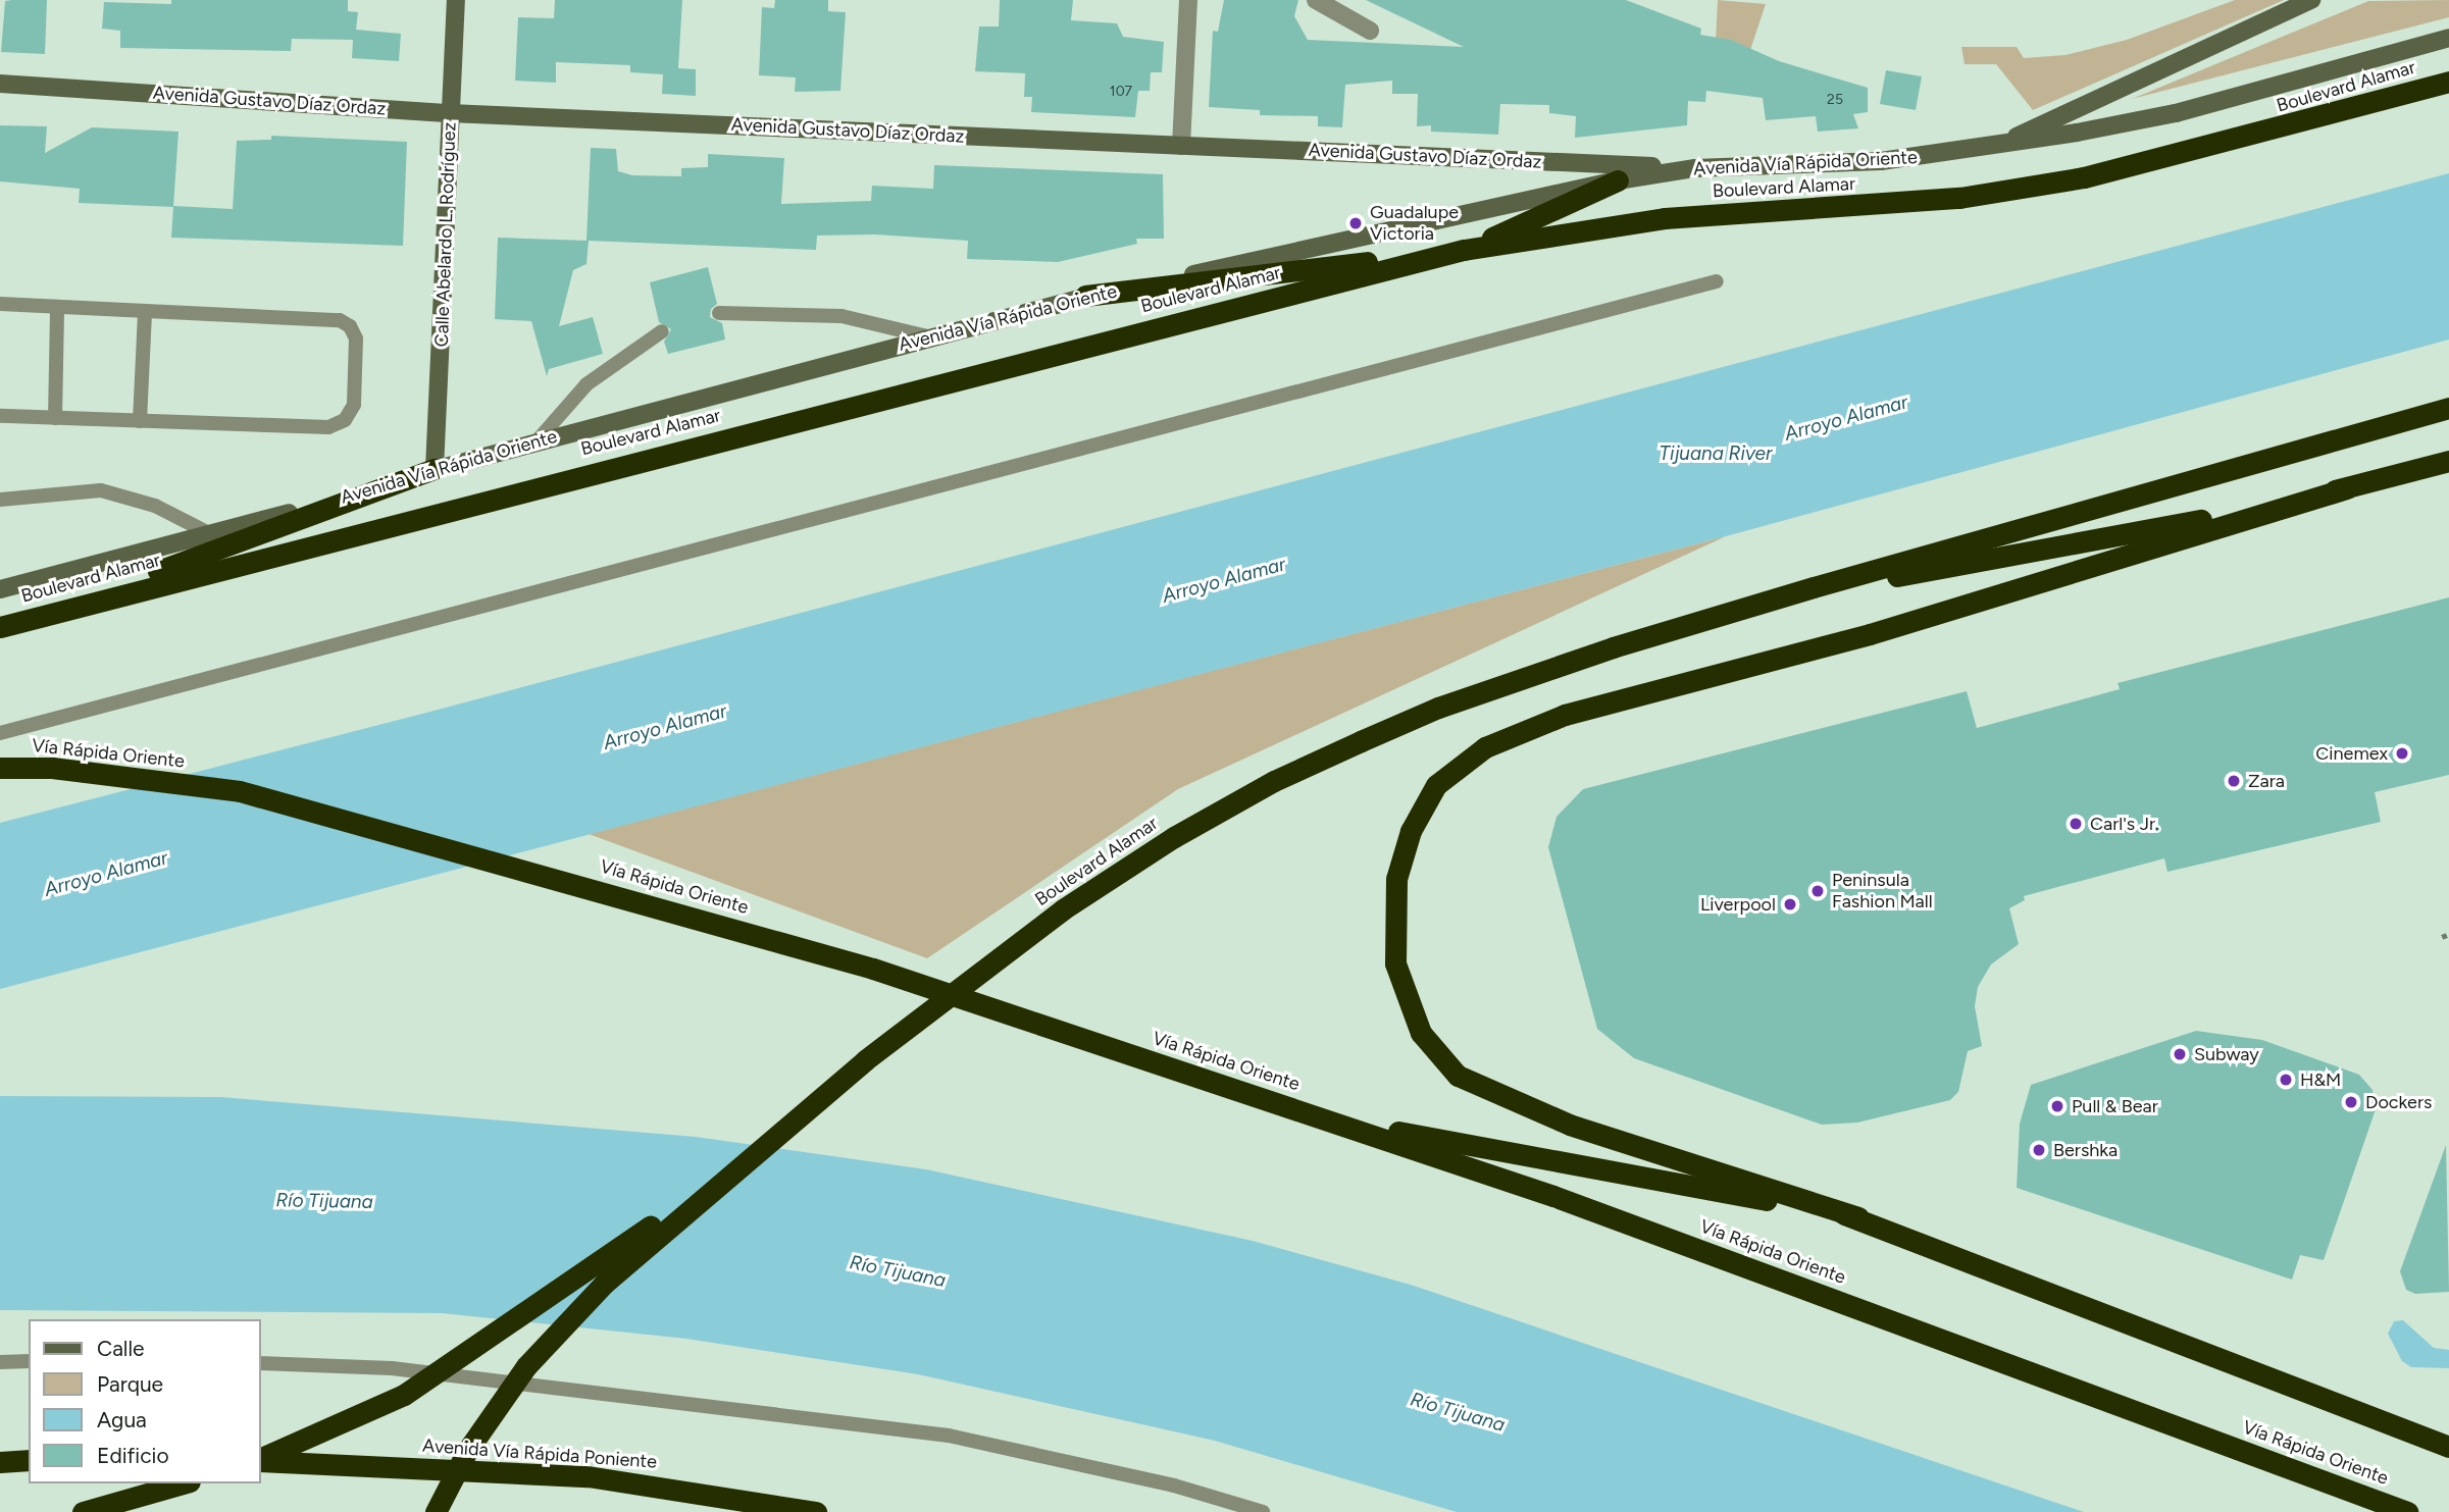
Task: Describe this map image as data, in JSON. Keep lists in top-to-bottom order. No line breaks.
{"streets":{"highway":["Boulevard Alamar","Vía Rápida Oriente","Avenida Vía Rápida Poniente"],"main road":["Avenida Gustavo Díaz Ordaz","Avenida Vía Rápida Oriente","Calle Abelardo L. Rodríguez"]},"crossings":[["Avenida Gustavo Díaz Ordaz","Avenida Vía Rápida Oriente"],["Avenida Gustavo Díaz Ordaz","Calle Abelardo L. Rodríguez"],["Avenida Vía Rápida Oriente","Calle Abelardo L. Rodríguez"]],"water":["Arroyo Alamar","Tijuana River","Río Tijuana"],"places":["Guadalupe Victoria","Cinemex","Zara","Carl's Jr.","Peninsula Fashion Mall","Liverpool","Subway","H&M","Dockers","Pull & Bear","Bershka"],"house_numbers":["107","25"],"legend":["Calle","Parque","Agua","Edificio"]}
